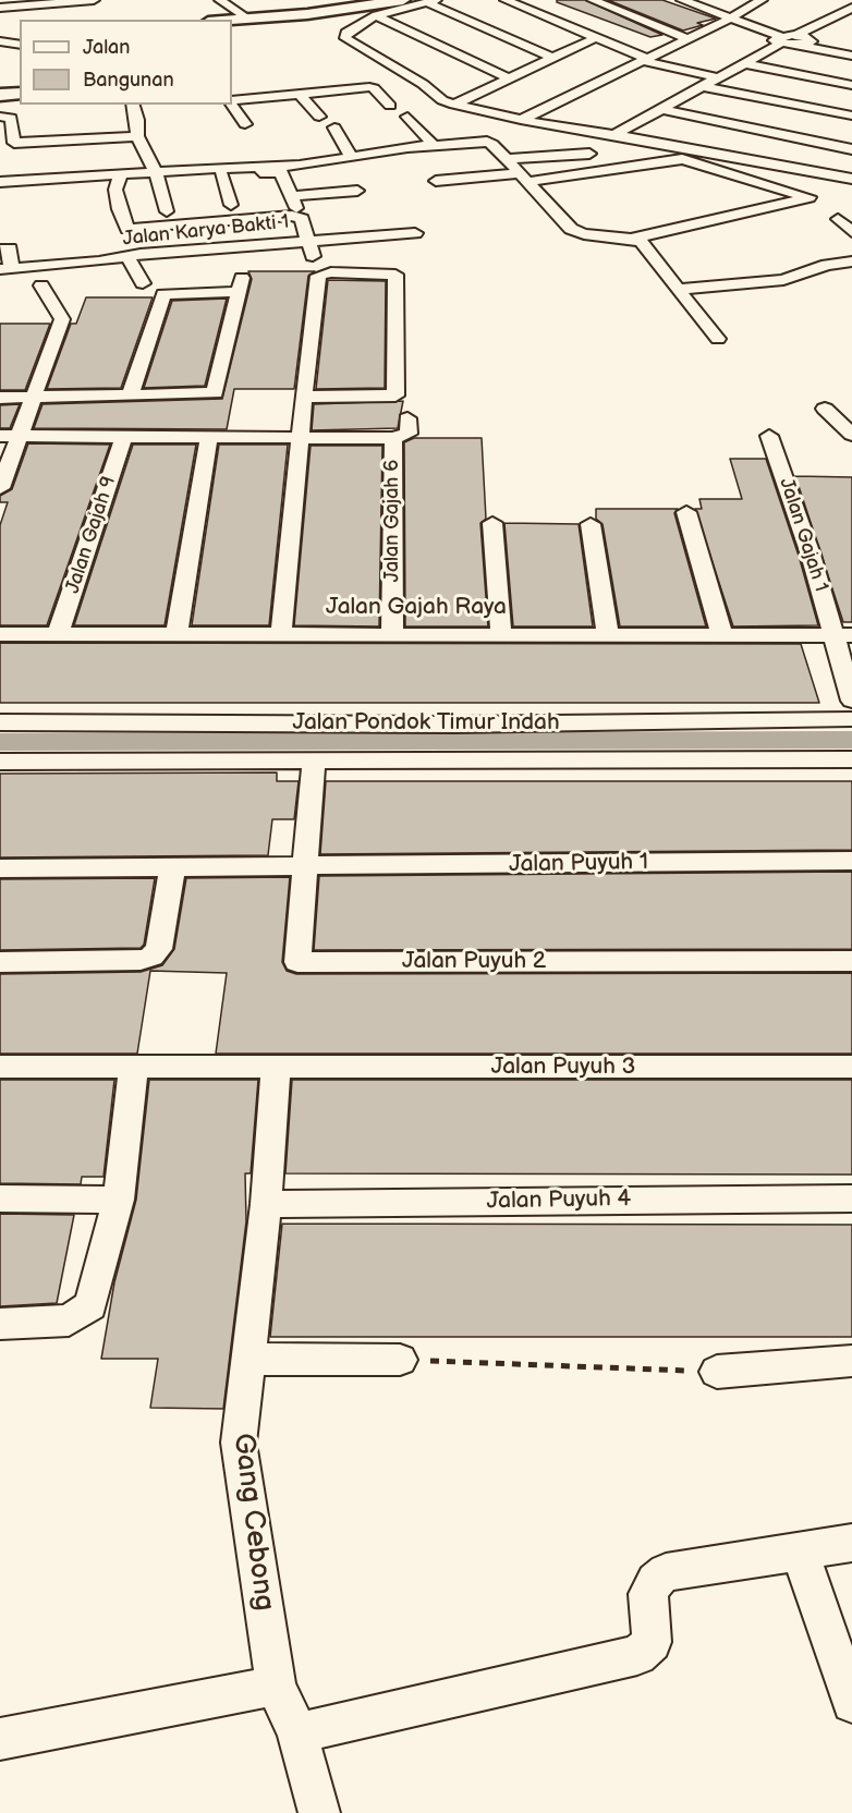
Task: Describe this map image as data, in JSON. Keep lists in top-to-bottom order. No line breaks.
{"streets":{"street":["Jalan Karya Bakti 1","Jalan Gajah 6","Jalan Gajah 9","Jalan Gajah 1","Jalan Gajah Raya","Jalan Pondok Timur Indah","Jalan Puyuh 1","Jalan Puyuh 2","Jalan Puyuh 3","Jalan Puyuh 4","Gang Cebong"]},"crossings":[["Jalan Gajah 6","Jalan Gajah Raya"],["Jalan Gajah 9","Jalan Gajah Raya"],["Jalan Gajah 1","Jalan Gajah Raya"],["Jalan Pondok Timur Indah","Jalan Puyuh 2"],["Jalan Puyuh 1","Jalan Puyuh 2"],["Jalan Puyuh 3","Gang Cebong"],["Jalan Puyuh 4","Gang Cebong"]],"legend":["Jalan","Bangunan"]}
